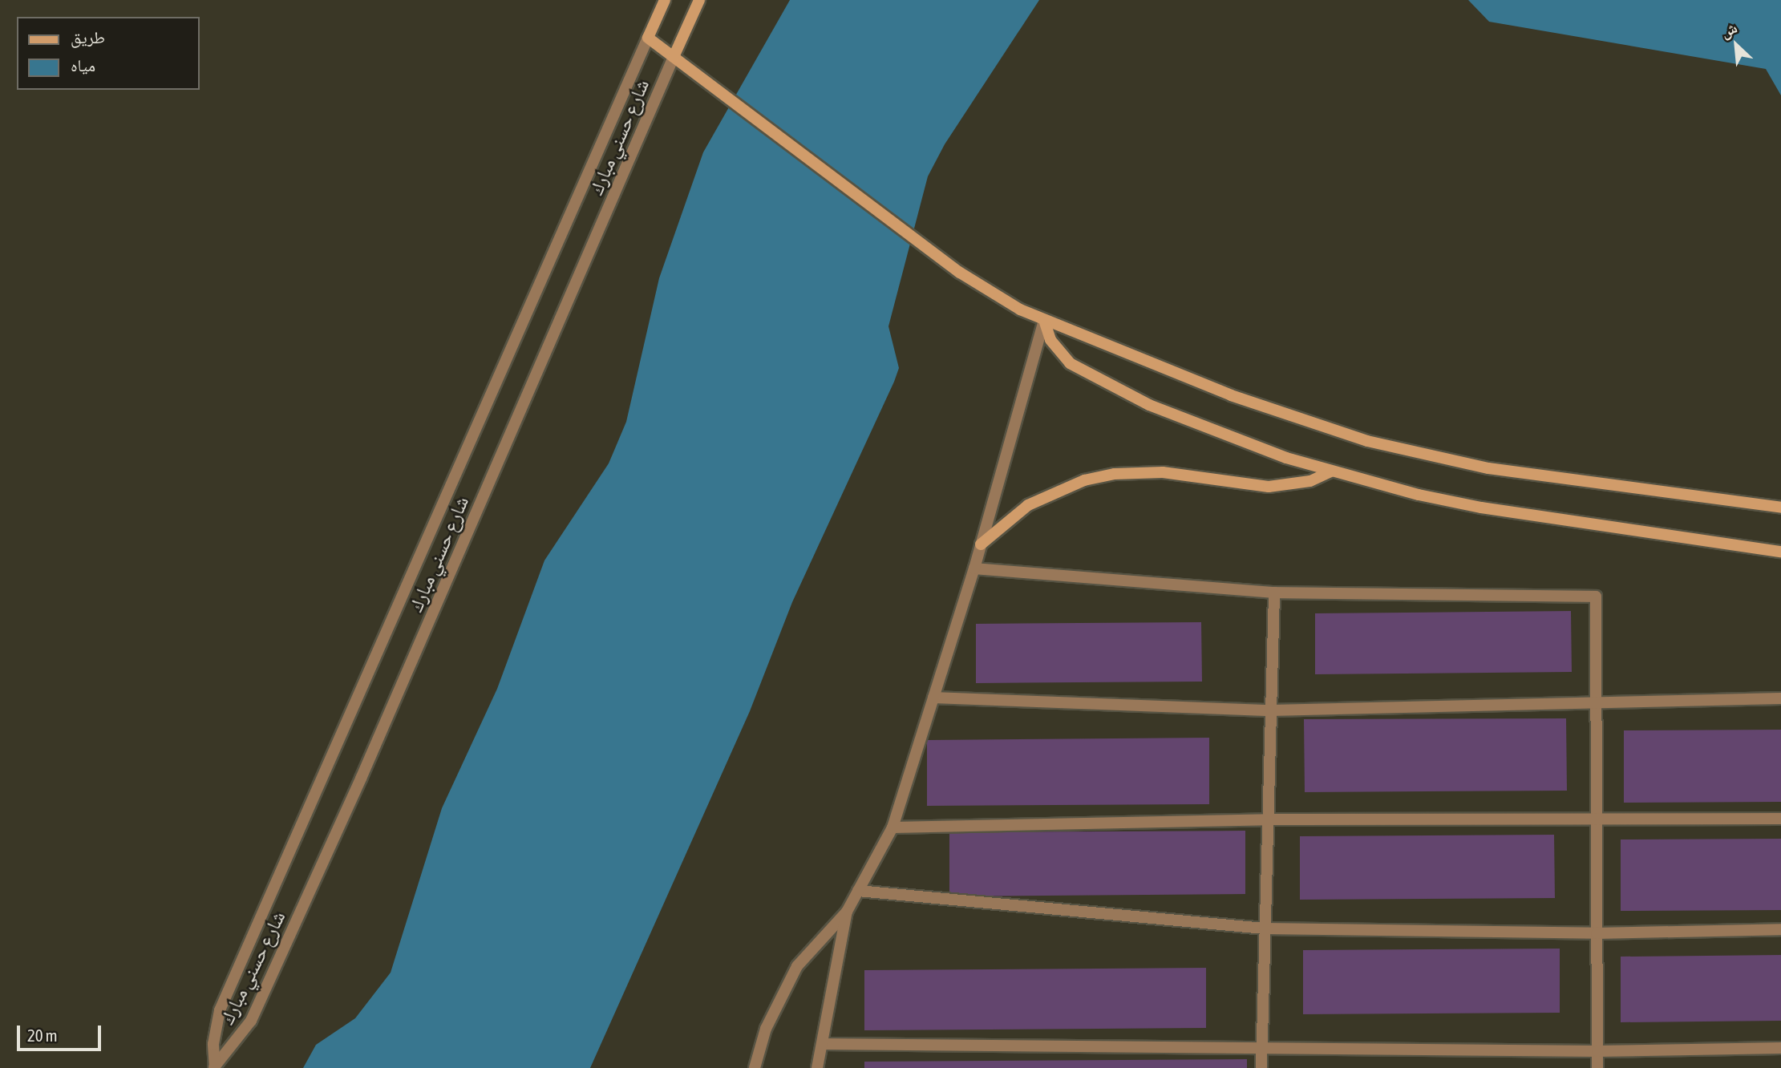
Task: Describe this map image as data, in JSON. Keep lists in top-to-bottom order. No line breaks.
{"streets":{"main road":["شارع حسني مبارك"]},"legend":["طريق","مياه"],"scale_bar":"20 m","north":"top left"}
